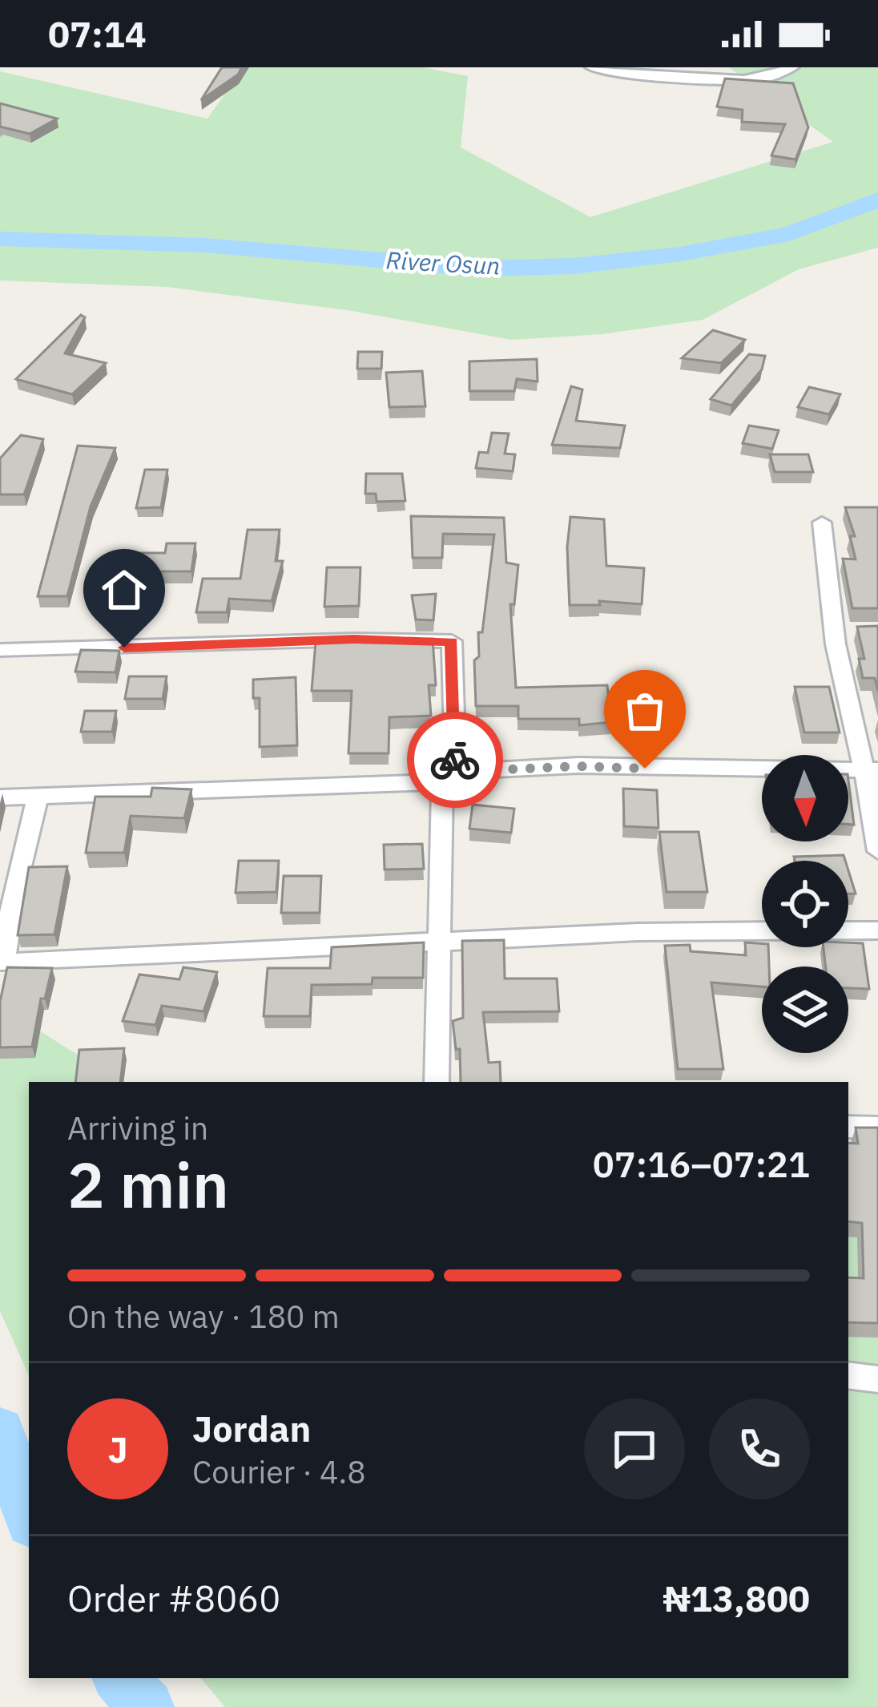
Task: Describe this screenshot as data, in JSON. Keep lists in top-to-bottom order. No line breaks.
{"water":["River Osun"],"north":"bottom","page":{"status":"07:14","heading":["2 min","Arriving in","07:16–07:21"],"panel":["Jordan","Courier · 4.8","Order #8060","₦13,800"],"bar":"On the way · 180 m","round":"J"}}
